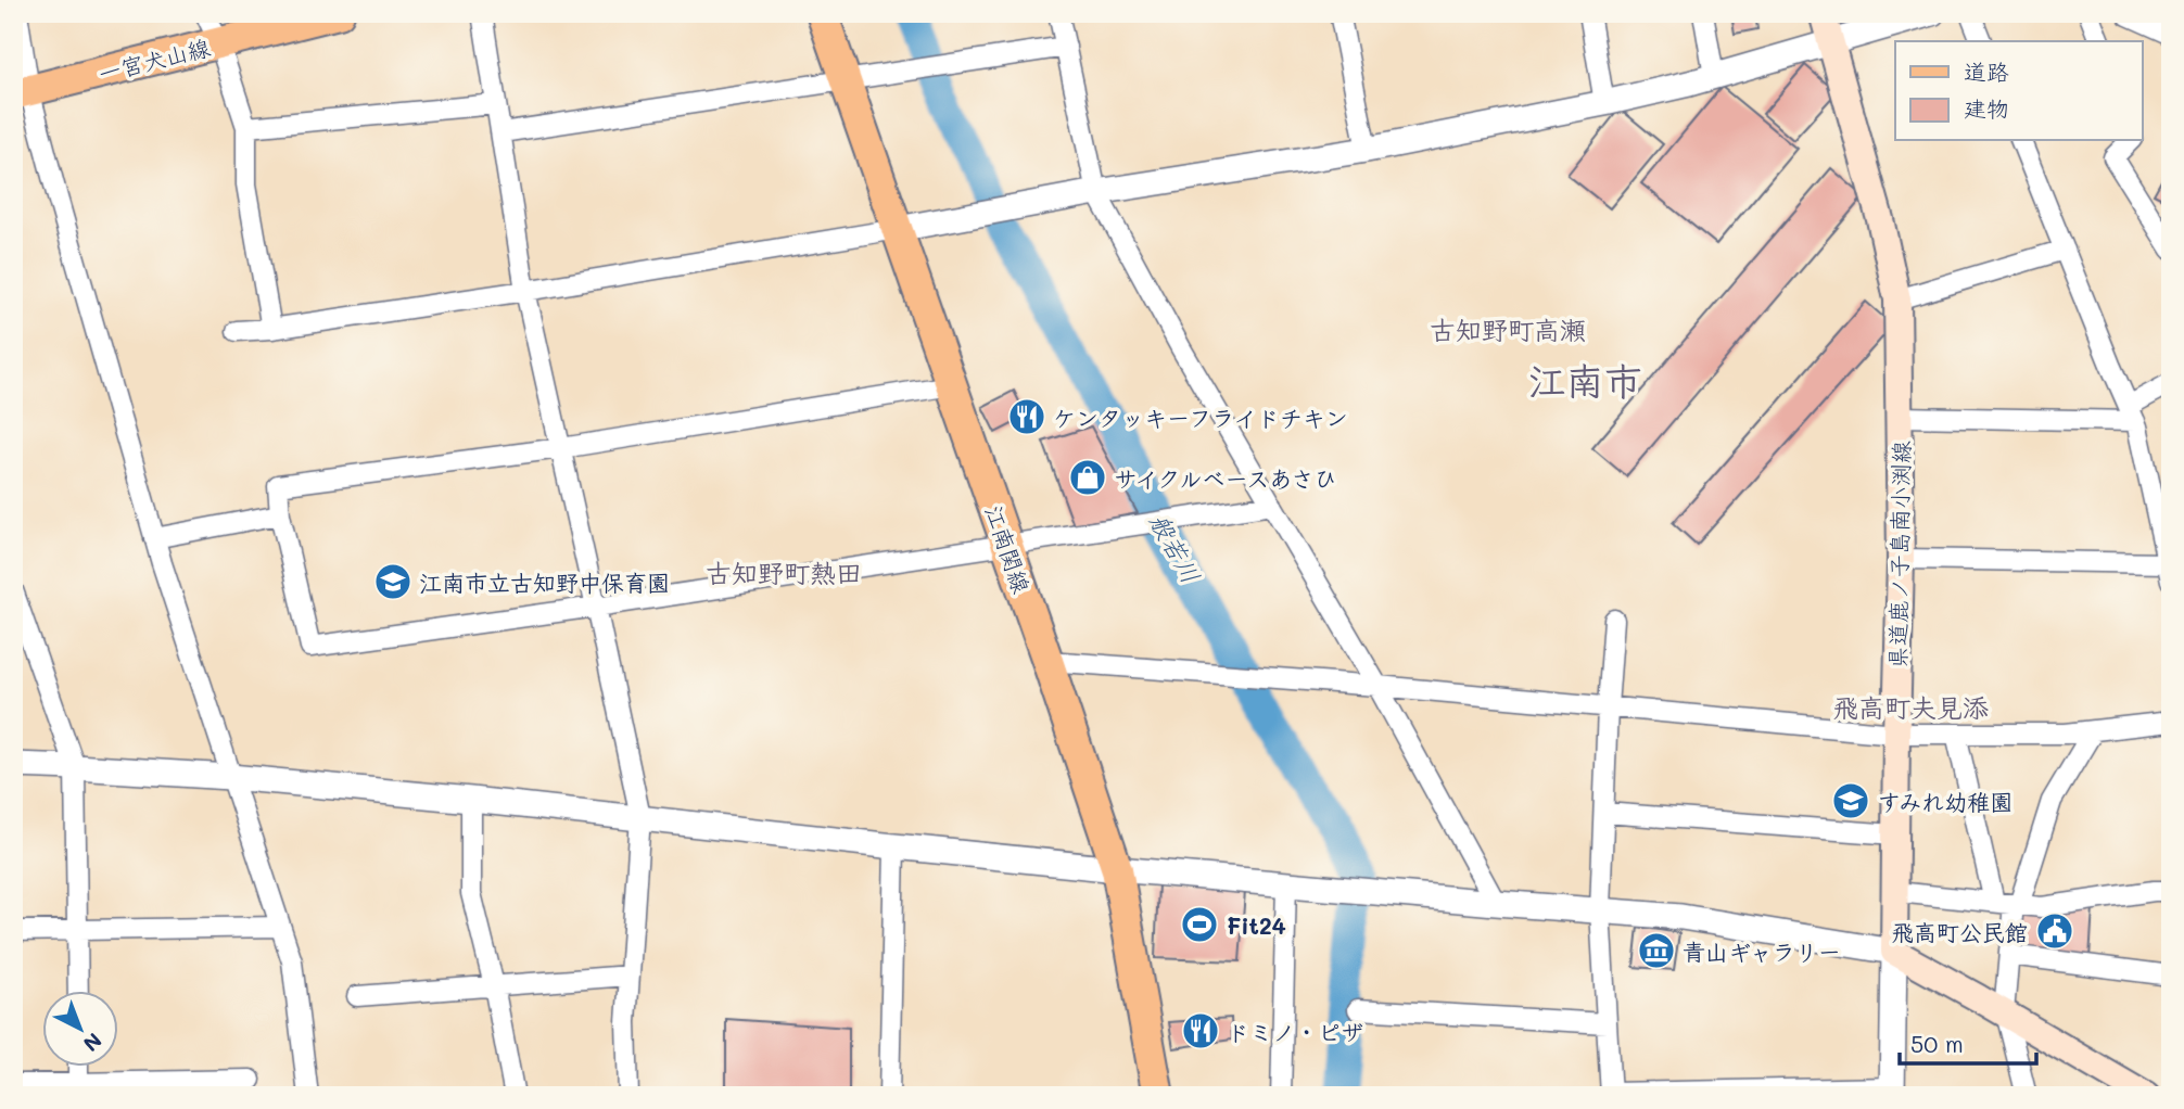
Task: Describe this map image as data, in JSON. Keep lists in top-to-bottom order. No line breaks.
{"streets":{"main road":["一宮犬山線","江南関線","県道鹿ノ子島南小渕線"]},"districts":["古知野町高瀬","江南市","古知野町熱田","飛高町夫見添"],"water":["般若川"],"places":{"restaurant":["ケンタッキーフライドチキン","ドミノ・ピザ"],"shop":["サイクルベースあさひ"],"school or university":["江南市立古知野中保育園","すみれ幼稚園"],"sports":["Fit24"],"public building":["飛高町公民館"],"museum":["青山ギャラリー"]},"legend":["道路","建物"],"scale_bar":"50 m","north":"bottom right"}
